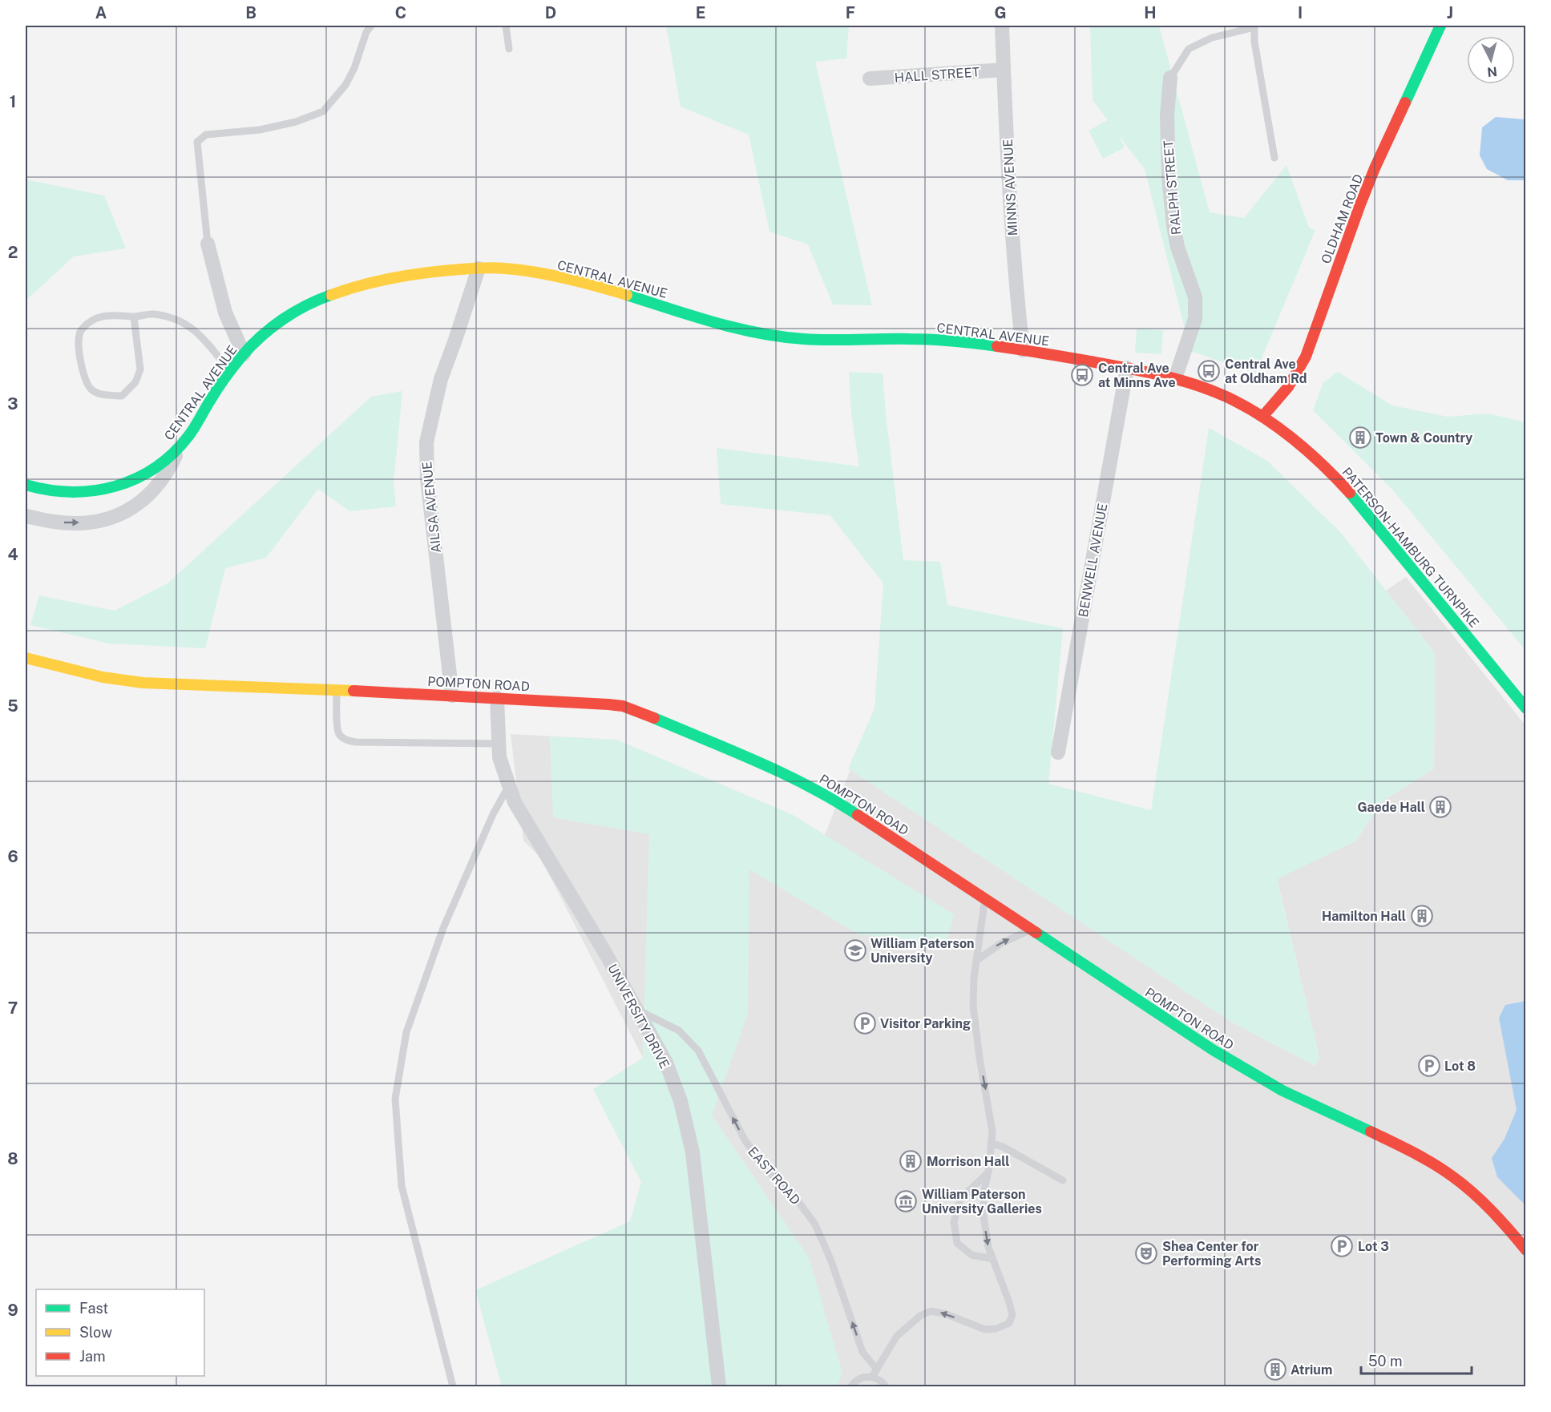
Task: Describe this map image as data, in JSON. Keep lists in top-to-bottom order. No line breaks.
{"streets":{"main road":["OLDHAM ROAD","CENTRAL AVENUE","PATERSON-HAMBURG TURNPIKE","POMPTON ROAD"],"street":["HALL STREET","MINNS AVENUE","RALPH STREET","AILSA AVENUE","BENWELL AVENUE","UNIVERSITY DRIVE"],"lane":["EAST ROAD"]},"crossings":[["HALL STREET","MINNS AVENUE"],["MINNS AVENUE","CENTRAL AVENUE"],["RALPH STREET","CENTRAL AVENUE"],["OLDHAM ROAD","CENTRAL AVENUE"],["OLDHAM ROAD","PATERSON-HAMBURG TURNPIKE"],["CENTRAL AVENUE","AILSA AVENUE"],["CENTRAL AVENUE","PATERSON-HAMBURG TURNPIKE"],["CENTRAL AVENUE","BENWELL AVENUE"],["AILSA AVENUE","POMPTON ROAD"],["POMPTON ROAD","UNIVERSITY DRIVE"],["UNIVERSITY DRIVE","EAST ROAD"]],"one_way":["EAST ROAD"],"places":{"bus stop":["Central Ave at Oldham Rd","Central Ave at Minns Ave"],"building":["Town & Country","Gaede Hall","Hamilton Hall","Morrison Hall","Atrium"],"school or university":["William Paterson University"],"parking":["Visitor Parking","Lot 8","Lot 3"],"museum":["William Paterson University Galleries"],"theatre":["Shea Center for Performing Arts"]},"legend":["Fast","Slow","Jam"],"scale_bar":"50 m","north":"bottom","grid":{"columns":["A","B","C","D","E","F","G","H","I","J"],"rows":["1","2","3","4","5","6","7","8","9"]}}
